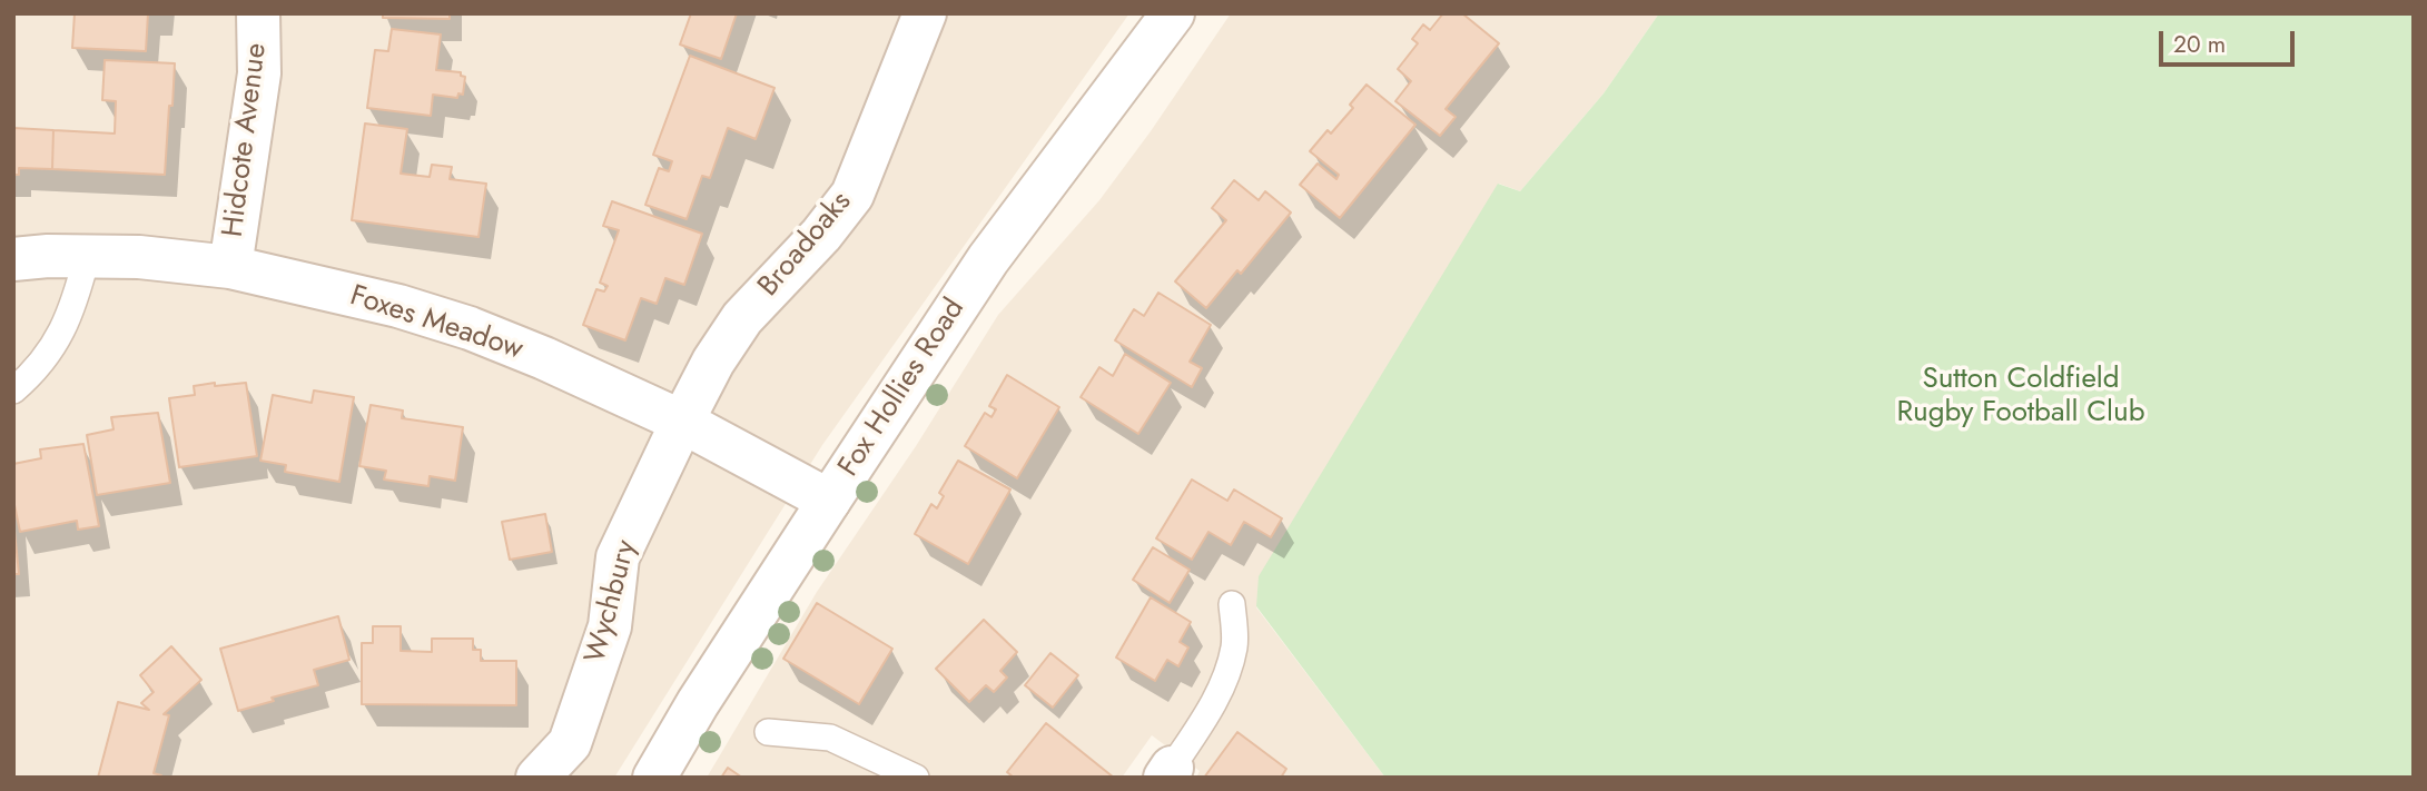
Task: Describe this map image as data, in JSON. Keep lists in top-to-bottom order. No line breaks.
{"streets":{"street":["Hidcote Avenue","Broadoaks","Foxes Meadow","Fox Hollies Road","Wychbury"]},"crossings":[["Hidcote Avenue","Foxes Meadow"],["Broadoaks","Foxes Meadow"],["Broadoaks","Wychbury"],["Foxes Meadow","Fox Hollies Road"],["Foxes Meadow","Wychbury"]],"parks":["Sutton Coldfield Rugby Football Club"],"scale_bar":"20 m"}
